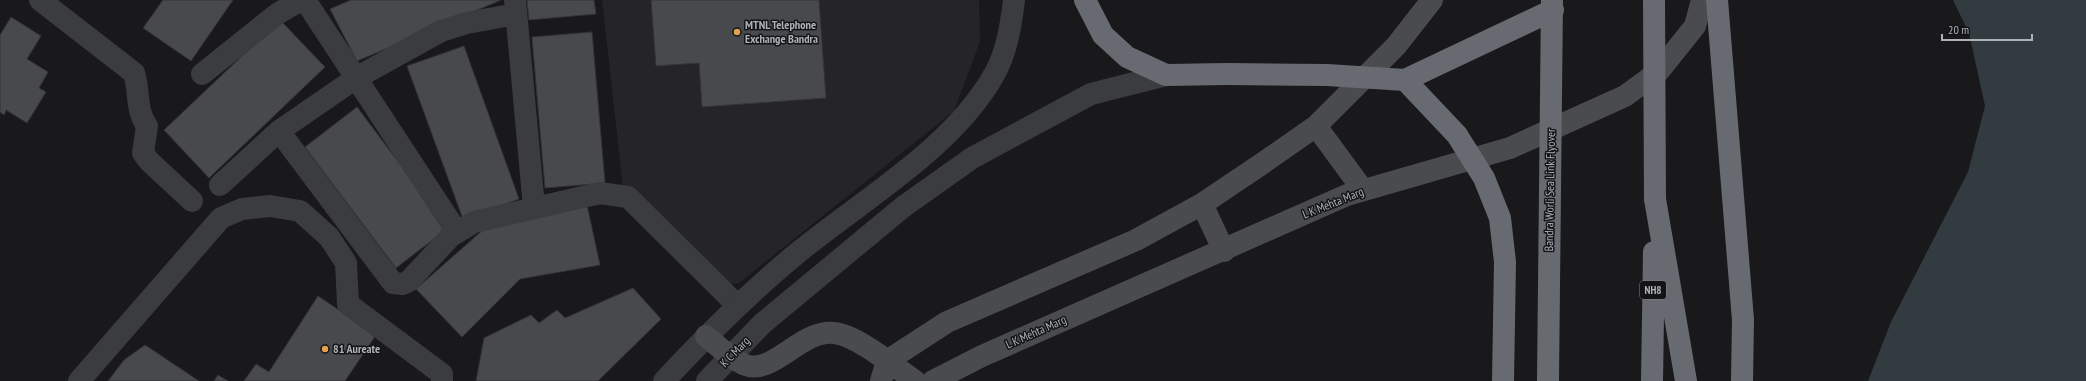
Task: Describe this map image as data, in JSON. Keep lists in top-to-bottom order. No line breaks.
{"streets":{"highway":["Bandra Worli Sea Link Flyover","NH8"],"main road":["L K Mehta Marg"],"street":["K C Marg"]},"places":["MTNL Telephone Exchange Bandra","81 Aureate"],"scale_bar":"20 m"}
